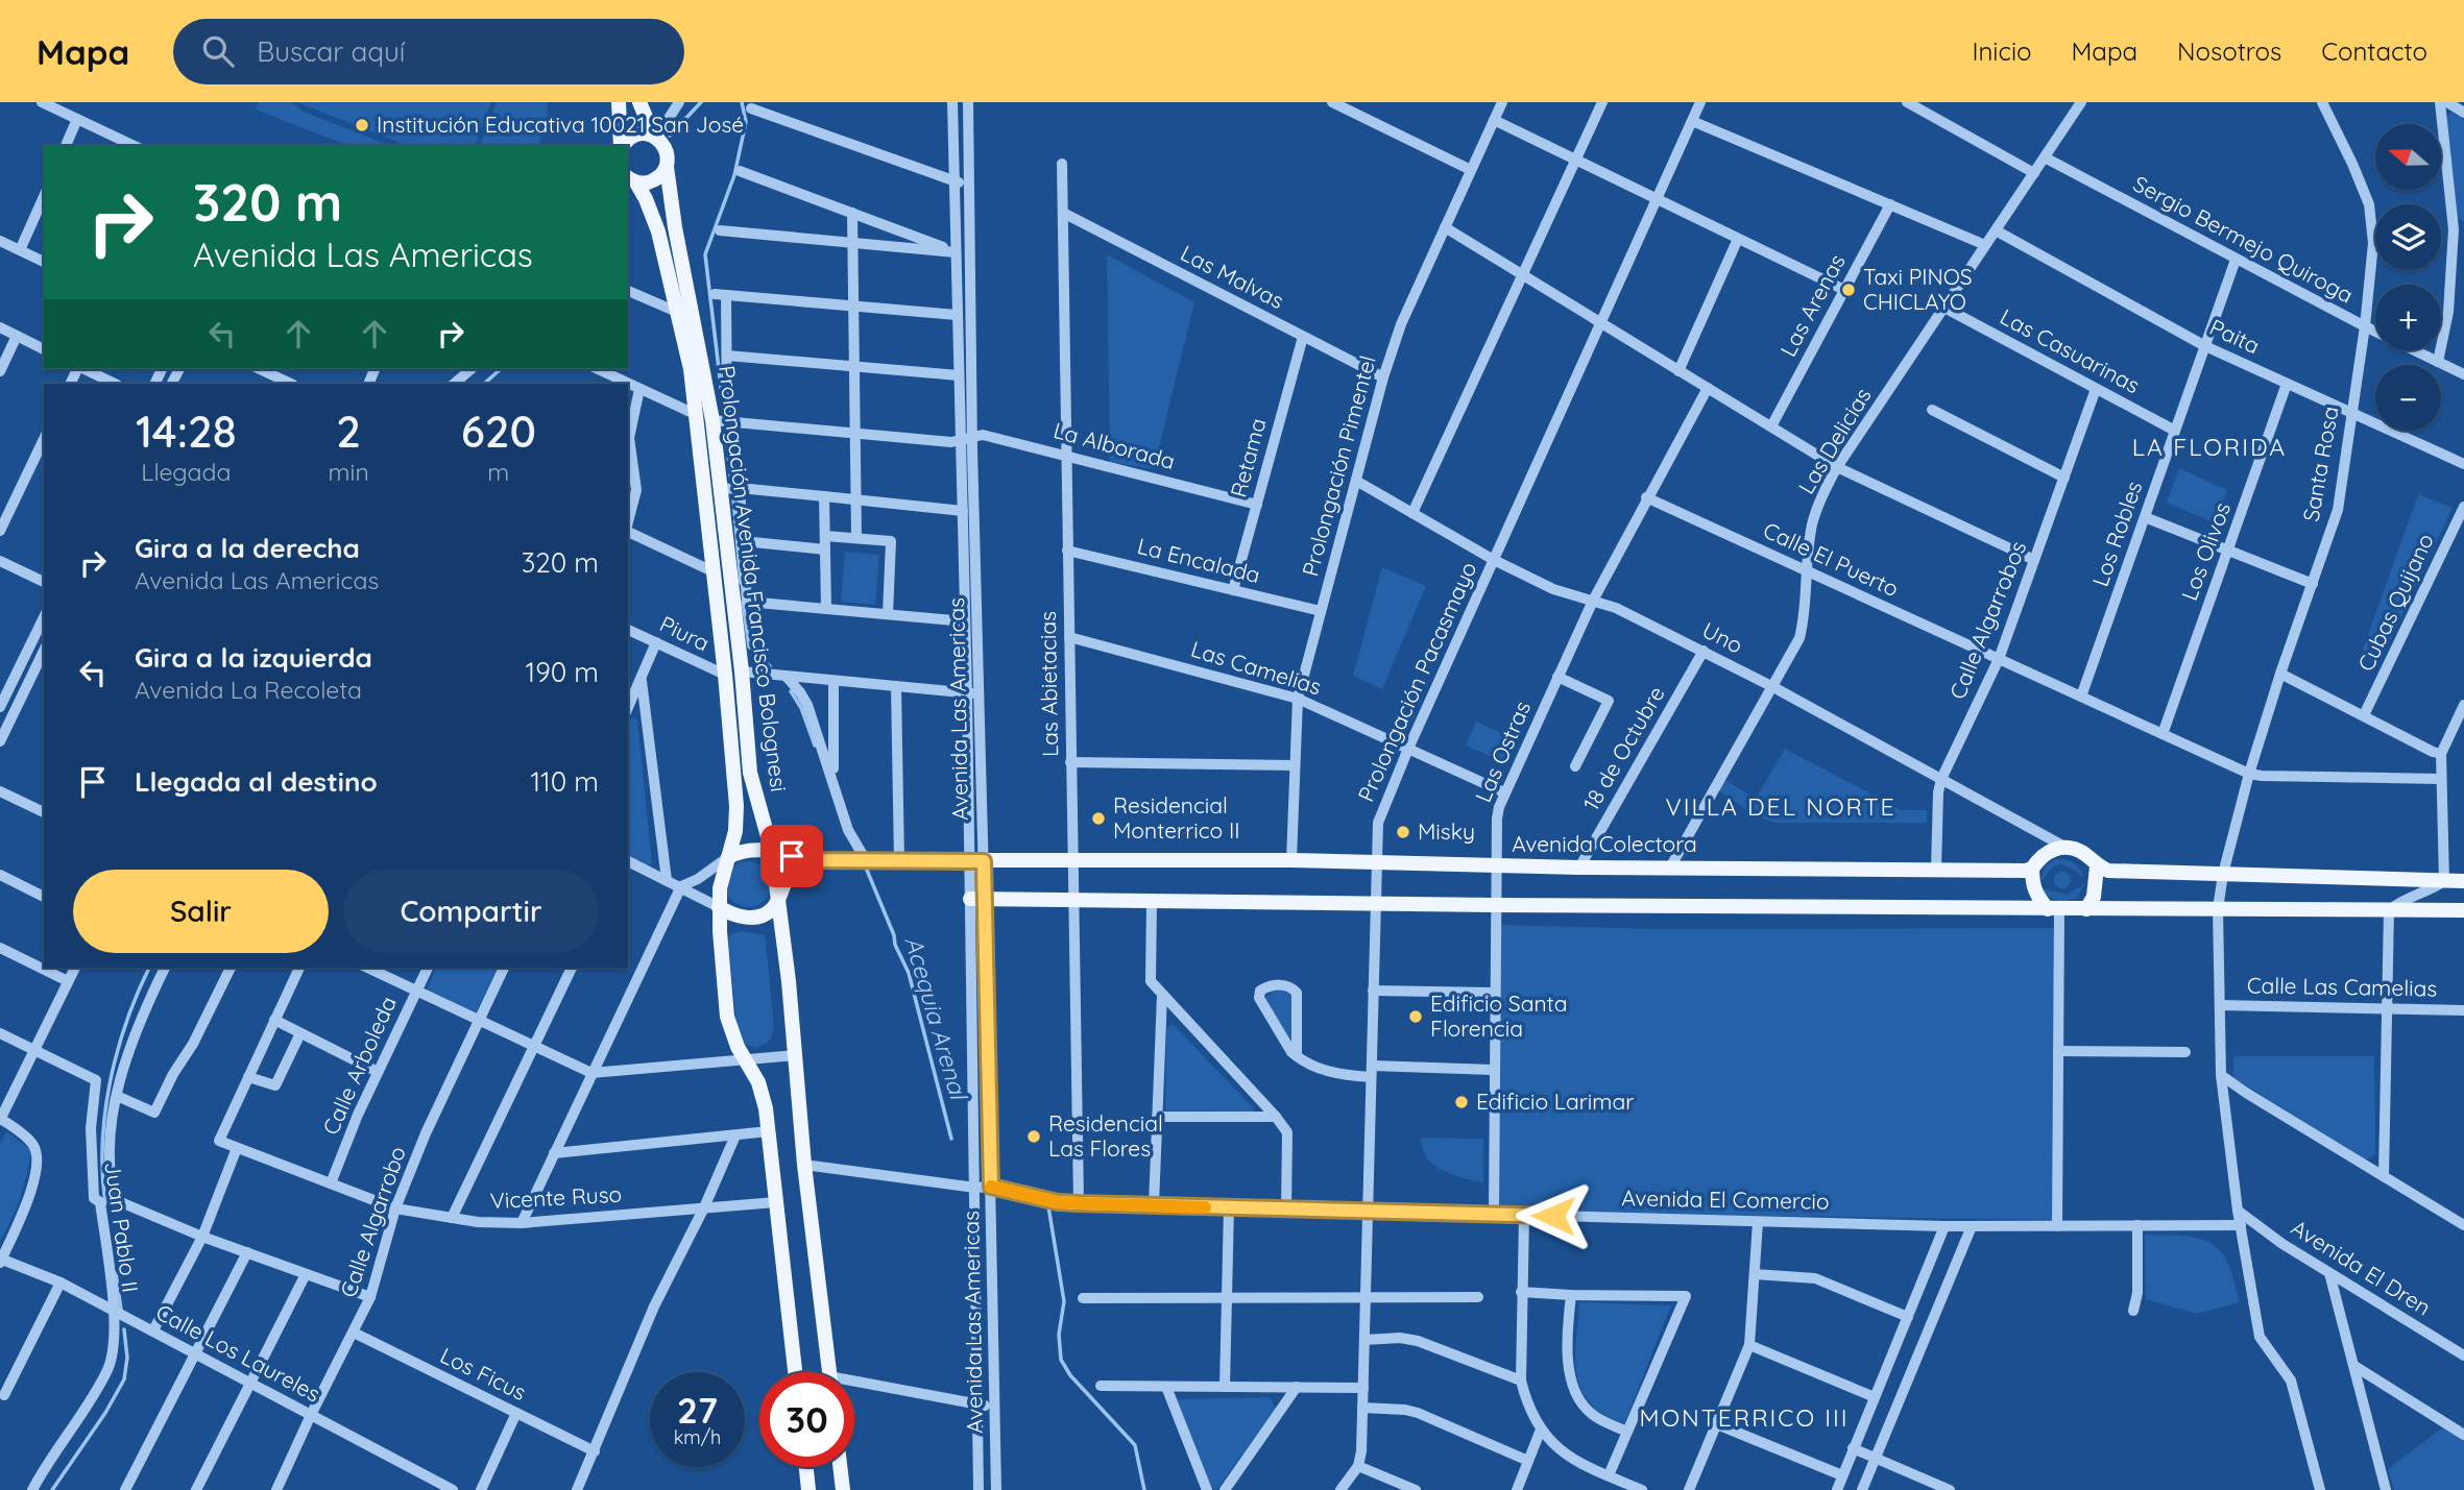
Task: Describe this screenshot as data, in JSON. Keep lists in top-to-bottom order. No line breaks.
{"streets":{"main road":["Prolongación Avenida Francisco Bolognesi","Avenida Colectora"],"street":["Sergio Bermejo Quiroga","Las Malvas","Las Arenas","Paita","Las Casuarinas","Las Delicias","La Alborada","Retama","Santa Rosa","Prolongación Pimentel","Los Robles","Los Olivos","Calle El Puerto","La Encalada","Cubas Quijano","Calle Algarrobos","Piura","Uno","Las Camelias","Prolongación Pacasmayo","Las Abietacias","Avenida Las Americas","18 de Octubre","Las Ostras","Calle Las Camelias","Calle Arboleda","Vicente Ruso","Avenida El Comercio","Calle Algarrobo","Juan Pablo II","Avenida El Dren","Calle Los Laureles","Los Ficus"]},"crossings":[["Sergio Bermejo Quiroga","Las Delicias"],["Sergio Bermejo Quiroga","Santa Rosa"],["Sergio Bermejo Quiroga","Los Robles"],["Las Malvas","Retama"],["Las Malvas","Prolongación Pimentel"],["Las Malvas","Las Abietacias"],["Paita","Las Delicias"],["Paita","Santa Rosa"],["Paita","Los Robles"],["Paita","Los Olivos"],["Las Casuarinas","Las Delicias"],["Las Casuarinas","Los Robles"],["Las Casuarinas","Calle Algarrobos"],["Las Delicias","Calle El Puerto"],["Las Delicias","Uno"],["Las Delicias","Avenida Colectora"],["La Alborada","Retama"],["La Alborada","Prolongación Avenida Francisco Bolognesi"],["La Alborada","Las Abietacias"],["La Alborada","Avenida Las Americas"],["Retama","La Encalada"],["Santa Rosa","Calle Las Camelias"],["Santa Rosa","Avenida El Comercio"],["Santa Rosa","Avenida El Dren"],["Prolongación Pimentel","La Encalada"],["Prolongación Pimentel","Uno"],["Prolongación Pimentel","Las Camelias"],["Prolongación Pimentel","Avenida Colectora"],["Calle El Puerto","Calle Algarrobos"],["Calle El Puerto","Las Ostras"],["La Encalada","Las Abietacias"],["Prolongación Avenida Francisco Bolognesi","Piura"],["Prolongación Avenida Francisco Bolognesi","Avenida Colectora"],["Prolongación Avenida Francisco Bolognesi","Vicente Ruso"],["Prolongación Avenida Francisco Bolognesi","Avenida El Comercio"],["Calle Algarrobos","Uno"],["Calle Algarrobos","Avenida Colectora"],["Uno","Prolongación Pacasmayo"],["Uno","18 de Octubre"],["Uno","Las Ostras"],["Uno","Avenida Colectora"],["Las Camelias","Prolongación Pacasmayo"],["Las Camelias","Las Abietacias"],["Las Camelias","Las Ostras"],["Prolongación Pacasmayo","Avenida Colectora"],["Prolongación Pacasmayo","Avenida El Comercio"],["Las Abietacias","Avenida Colectora"],["Las Abietacias","Avenida El Comercio"],["Avenida Las Americas","Avenida Colectora"],["Avenida Las Americas","Avenida El Comercio"],["18 de Octubre","Avenida Colectora"],["Las Ostras","Avenida Colectora"],["Las Ostras","Avenida El Comercio"],["Calle Arboleda","Vicente Ruso"],["Vicente Ruso","Calle Algarrobo"],["Calle Algarrobo","Calle Los Laureles"],["Calle Algarrobo","Los Ficus"],["Juan Pablo II","Calle Los Laureles"]],"districts":["LA FLORIDA","VILLA DEL NORTE","MONTERRICO III"],"water":["Acequia Arenal"],"places":["Institución Educativa 10021 San José","Taxi PINOS CHICLAYO","Residencial Monterrico II","Misky","Edificio Santa Florencia","Edificio Larimar","Residencial Las Flores"],"north":"left","page":{"header":"Mapa","search":"Buscar aquí","nav":["Inicio","Mapa","Nosotros","Contacto"],"map_buttons":["+","−"],"turn":["320 m","Avenida Las Americas"],"eta":["14:28","Llegada","2","min","620","m"],"list":[{"name":"Gira a la derecha","note":"Avenida Las Americas","value":"320 m"},{"name":"Gira a la izquierda","note":"Avenida La Recoleta","value":"190 m"},{"name":"Llegada al destino","value":"110 m"}],"buttons":["Salir","Compartir"],"speed":"27 km/h","limit":"30"}}
